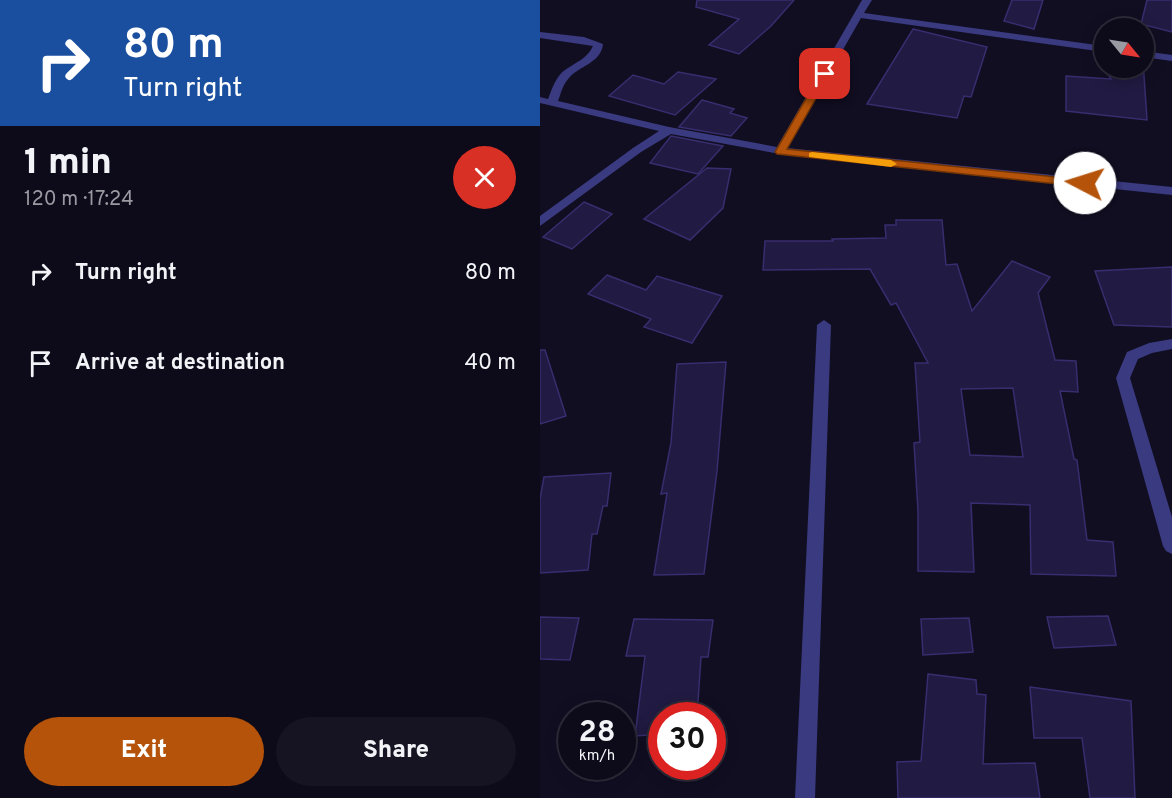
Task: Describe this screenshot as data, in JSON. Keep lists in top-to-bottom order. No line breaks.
{"north":"bottom right","page":{"turn":["80 m","Turn right"],"heading":["1 min","120 m · 17:24"],"list":[{"name":"Turn right","value":"80 m"},{"name":"Arrive at destination","value":"40 m"}],"speed":"28 km/h","limit":"30","buttons":["Exit","Share"]}}
